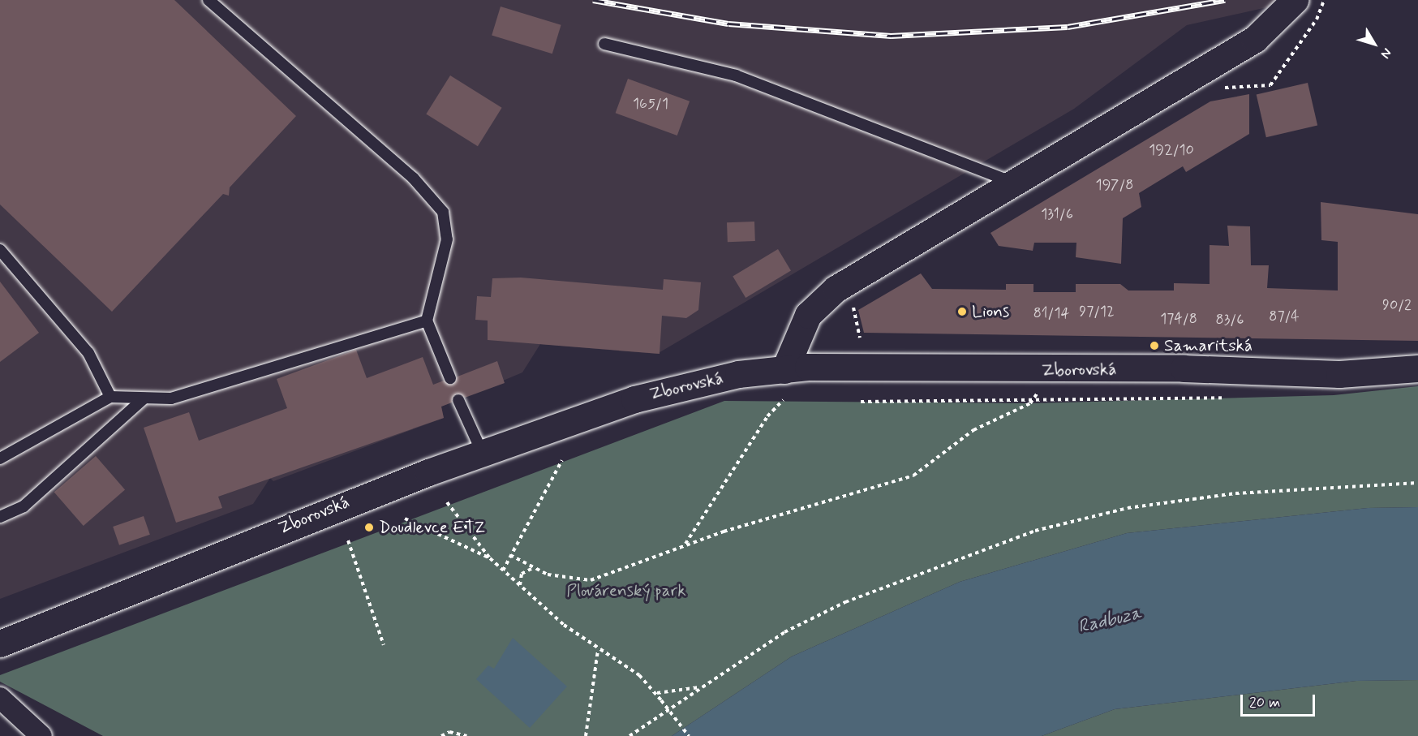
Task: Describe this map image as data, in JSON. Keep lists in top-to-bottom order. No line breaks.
{"streets":{"main road":["Zborovská"]},"water":["Radbuza"],"parks":["Plovárenský park"],"places":["Lions","Samaritská","Doudlevce ETZ"],"house_numbers":["165/1","192/10","197/8","131/6","90/2","97/12","81/14","87/4","174/8","83/6"],"scale_bar":"20 m","north":"bottom right"}
